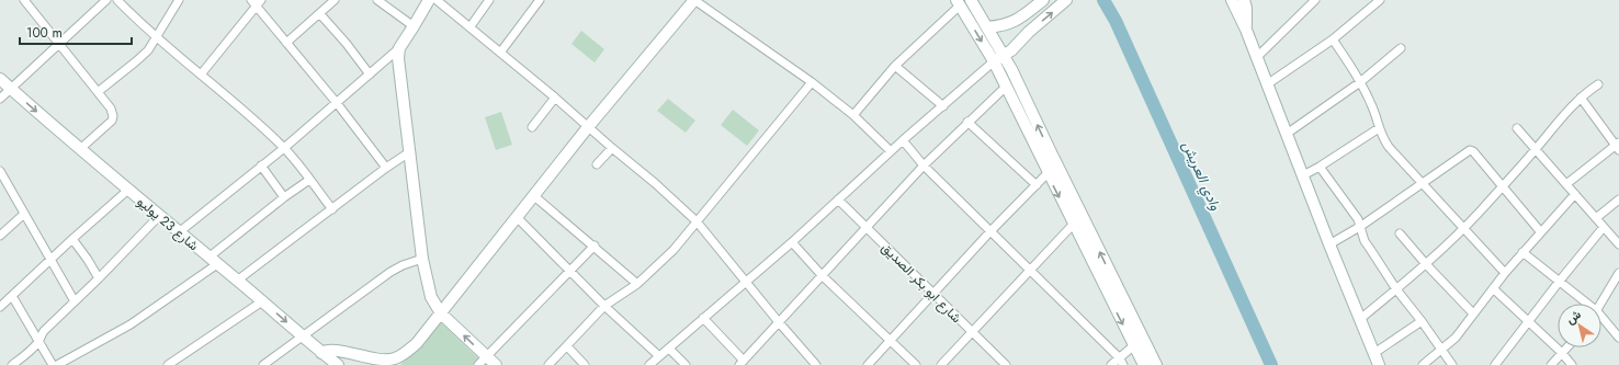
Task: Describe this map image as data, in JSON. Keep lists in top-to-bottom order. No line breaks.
{"streets":{"street":["شارع 23 يوليو","شارع ابو بكر الصديق"]},"water":["وادي العريش"],"scale_bar":"100 m","north":"top left"}
